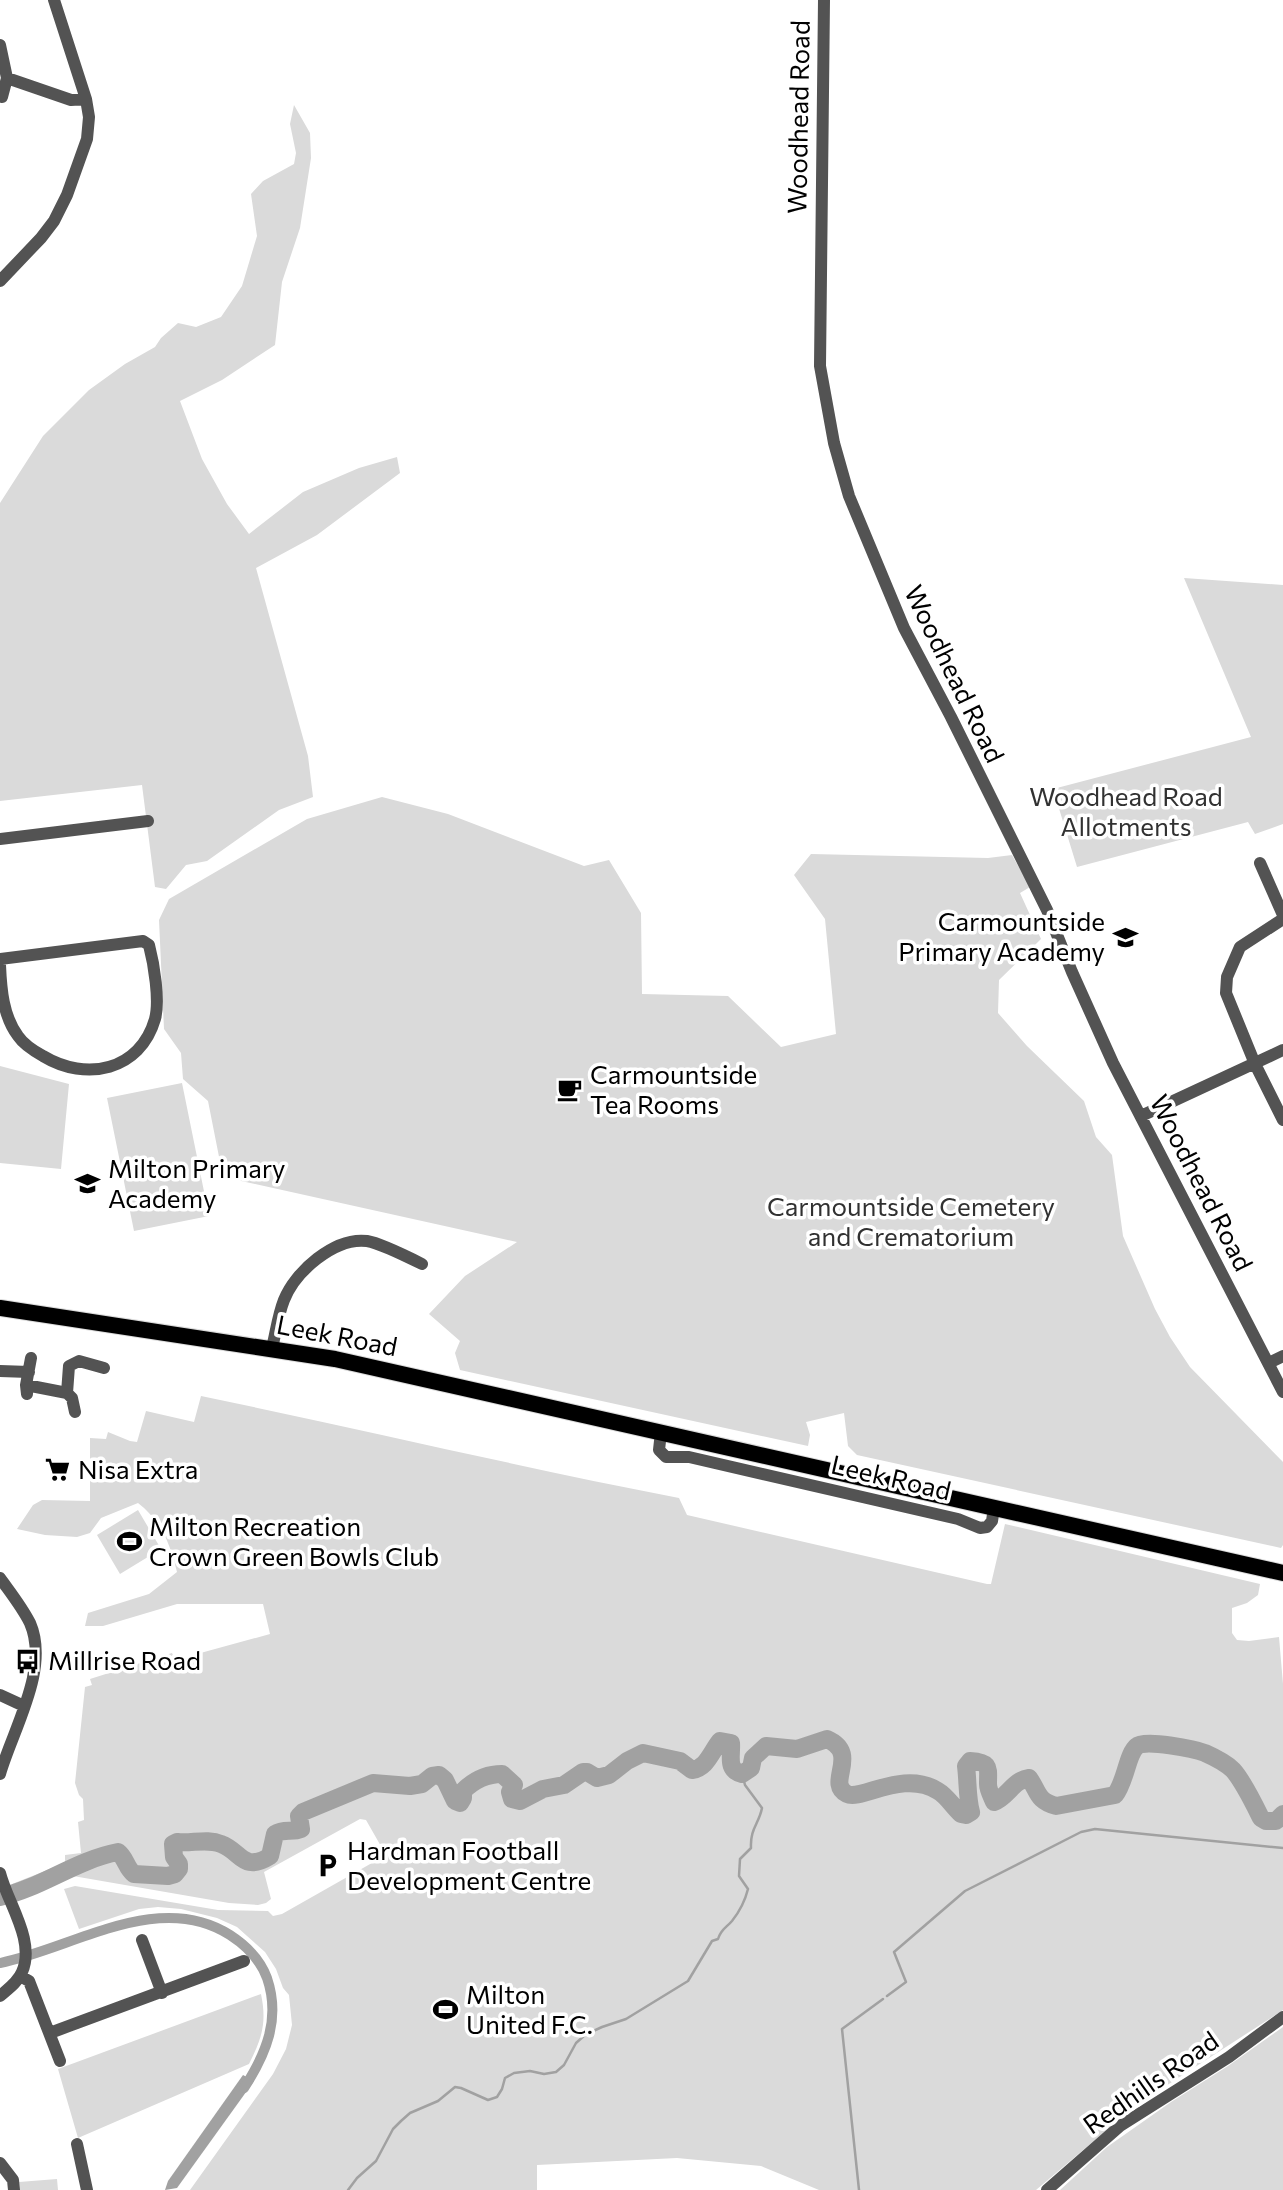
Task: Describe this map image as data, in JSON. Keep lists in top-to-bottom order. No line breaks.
{"streets":{"main road":["Leek Road"],"street":["Woodhead Road","Redhills Road"]},"parks":["Woodhead Road Allotments","Carmountside Cemetery and Crematorium"],"places":{"school or university":["Carmountside Primary Academy","Milton Primary Academy"],"cafe":["Carmountside Tea Rooms"],"supermarket":["Nisa Extra"],"sports":["Milton Recreation Crown Green Bowls Club","Milton United F.C."],"bus stop":["Millrise Road"],"parking":["Hardman Football Development Centre"]}}
